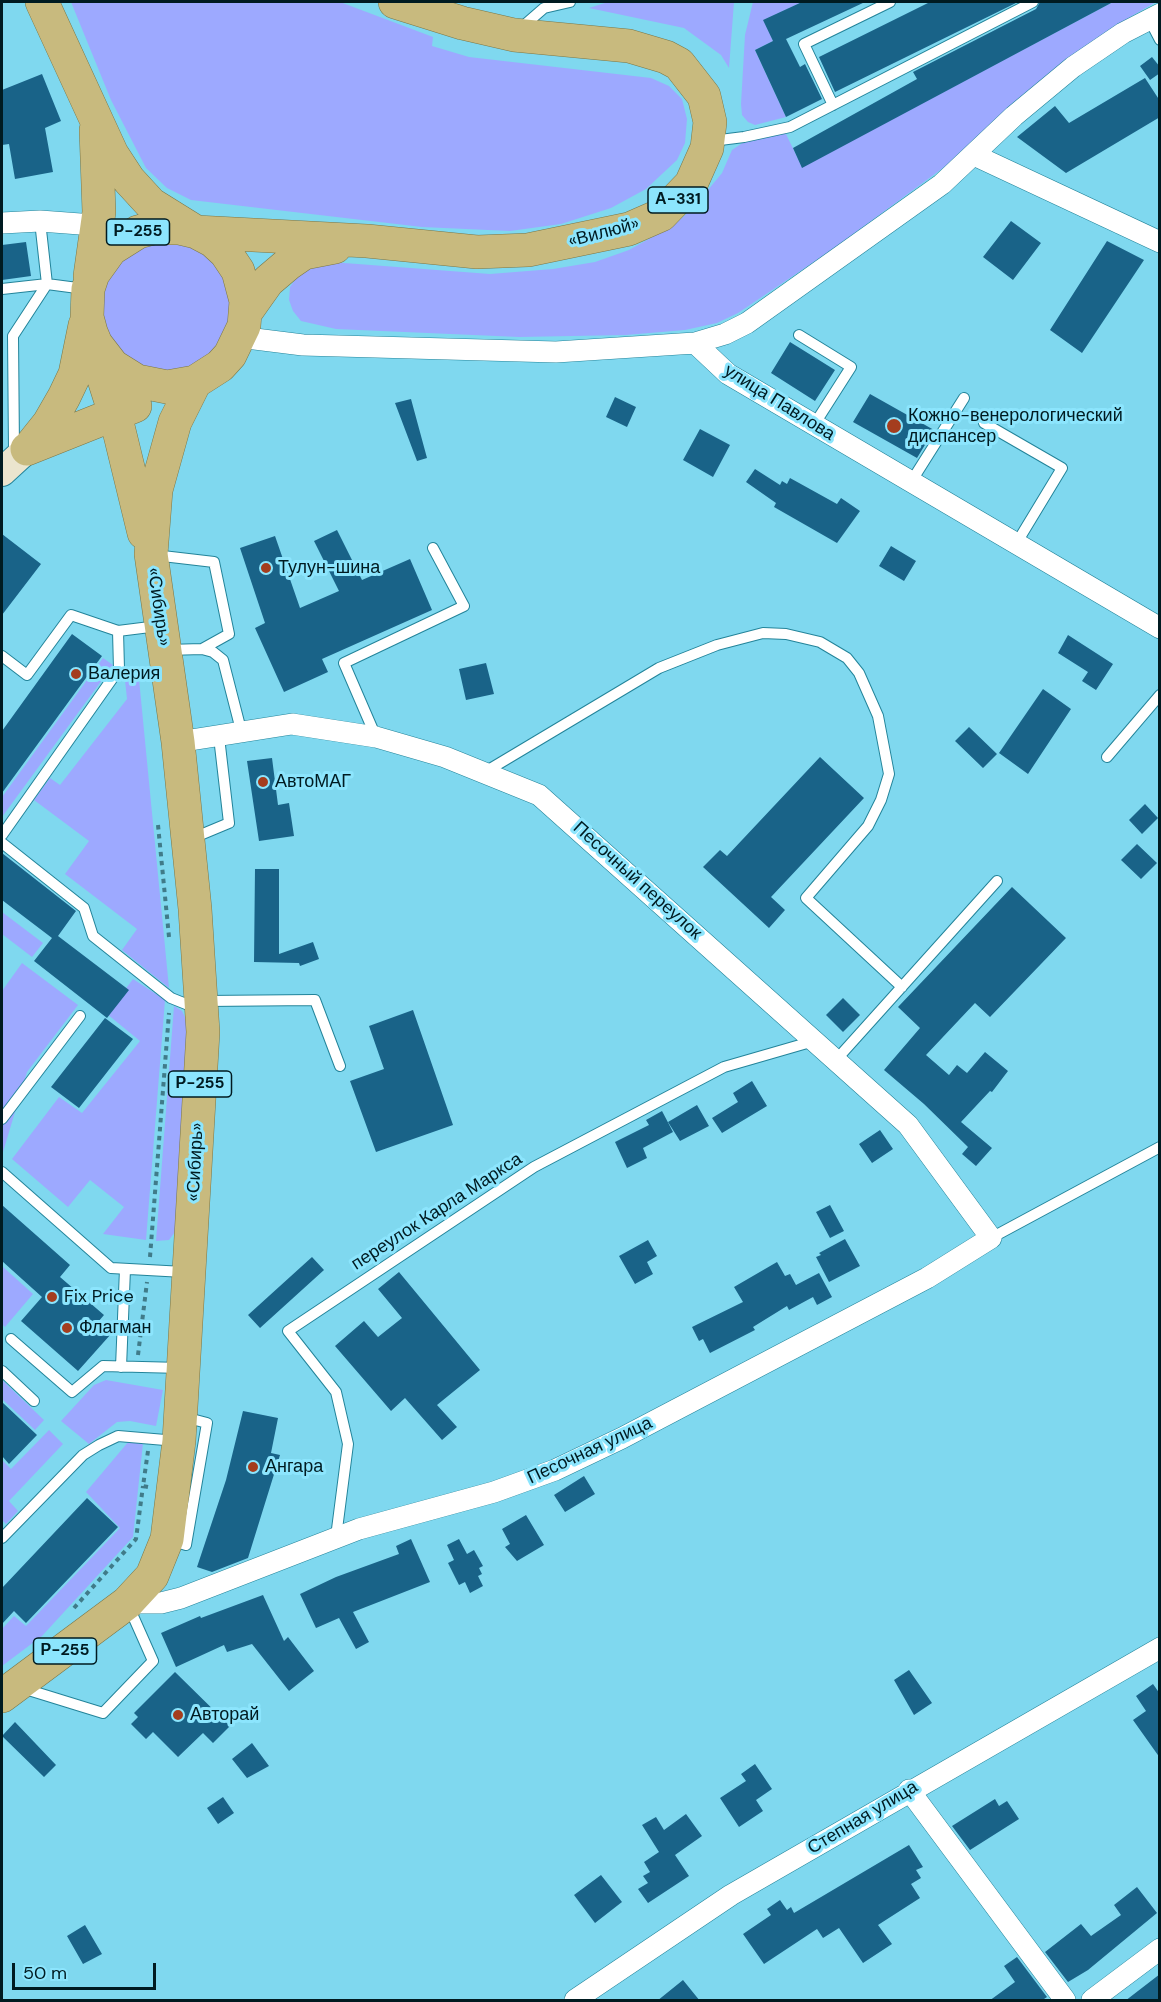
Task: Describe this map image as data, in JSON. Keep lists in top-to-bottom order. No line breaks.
{"streets":{"highway":["А-331","Р-255","«Вилюй»","«Сибирь»"],"street":["улица Павлова","Песочный переулок","Песочная улица","Степная улица"],"lane":["переулок Карла Маркса"]},"crossings":[["А-331","Р-255"],["А-331","«Вилюй»"],["Р-255","«Сибирь»"],["«Сибирь»","Песочный переулок"],["«Сибирь»","Песочная улица"],["Песочный переулок","переулок Карла Маркса"],["Песочный переулок","Песочная улица"],["переулок Карла Маркса","Песочная улица"]],"places":["Кожно-венерологический диспансер","Тулун-шина","Валерия","АвтоМАГ","Fix Price","Флагман","Ангара","Авторай"],"scale_bar":"50 m"}
